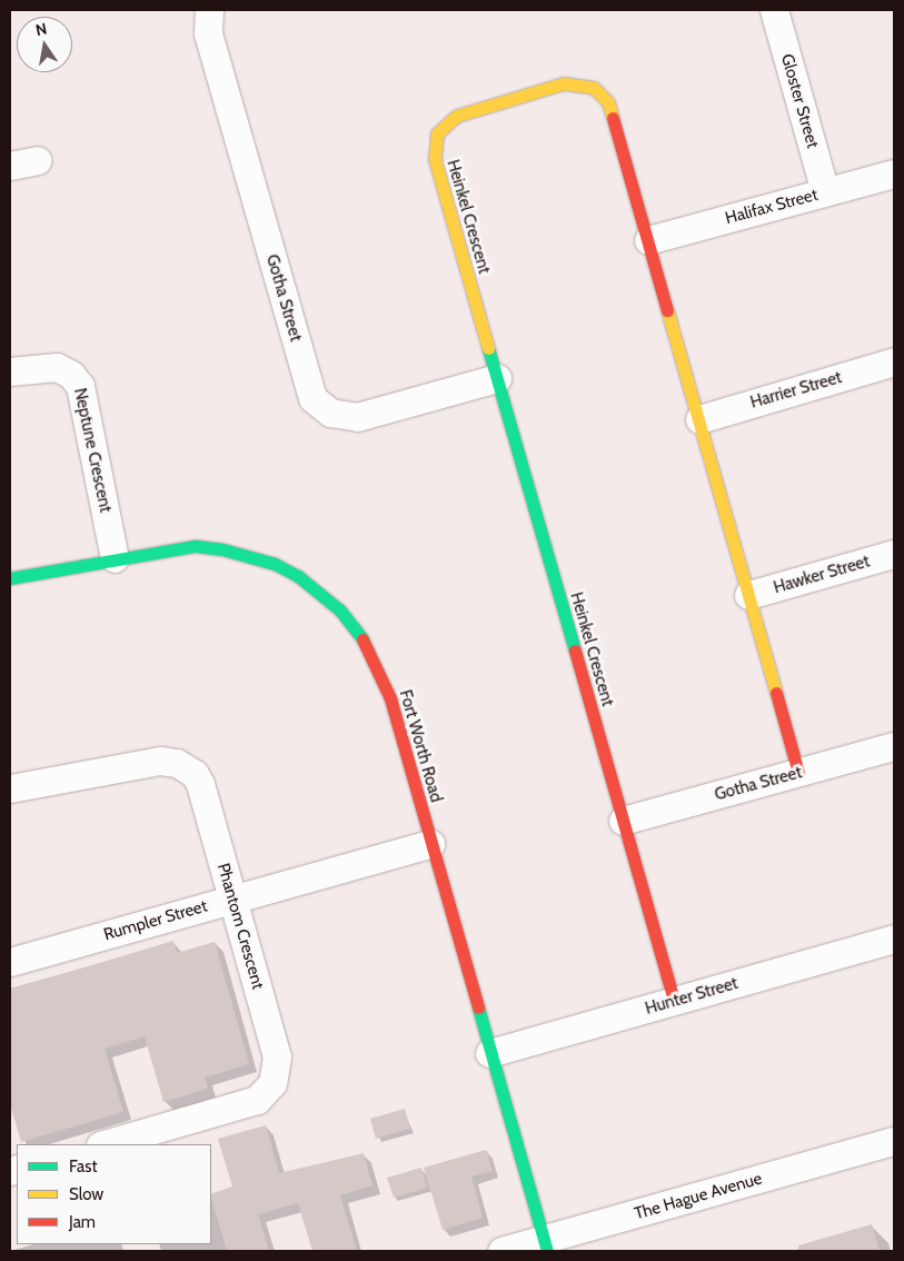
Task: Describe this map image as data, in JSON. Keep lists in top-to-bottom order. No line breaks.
{"streets":{"street":["Gloster Street","Halifax Street","Heinkel Crescent","Gotha Street","Harrier Street","Neptune Crescent","Hawker Street","Fort Worth Road","Rumpler Street","Phantom Crescent","Hunter Street","The Hague Avenue"]},"crossings":[["Gloster Street","Halifax Street"],["Halifax Street","Heinkel Crescent"],["Heinkel Crescent","Gotha Street"],["Heinkel Crescent","Harrier Street"],["Heinkel Crescent","Hawker Street"],["Heinkel Crescent","Hunter Street"],["Neptune Crescent","Fort Worth Road"],["Fort Worth Road","Rumpler Street"],["Fort Worth Road","Hunter Street"],["Fort Worth Road","The Hague Avenue"],["Rumpler Street","Phantom Crescent"]],"legend":["Fast","Slow","Jam"],"north":"top"}
